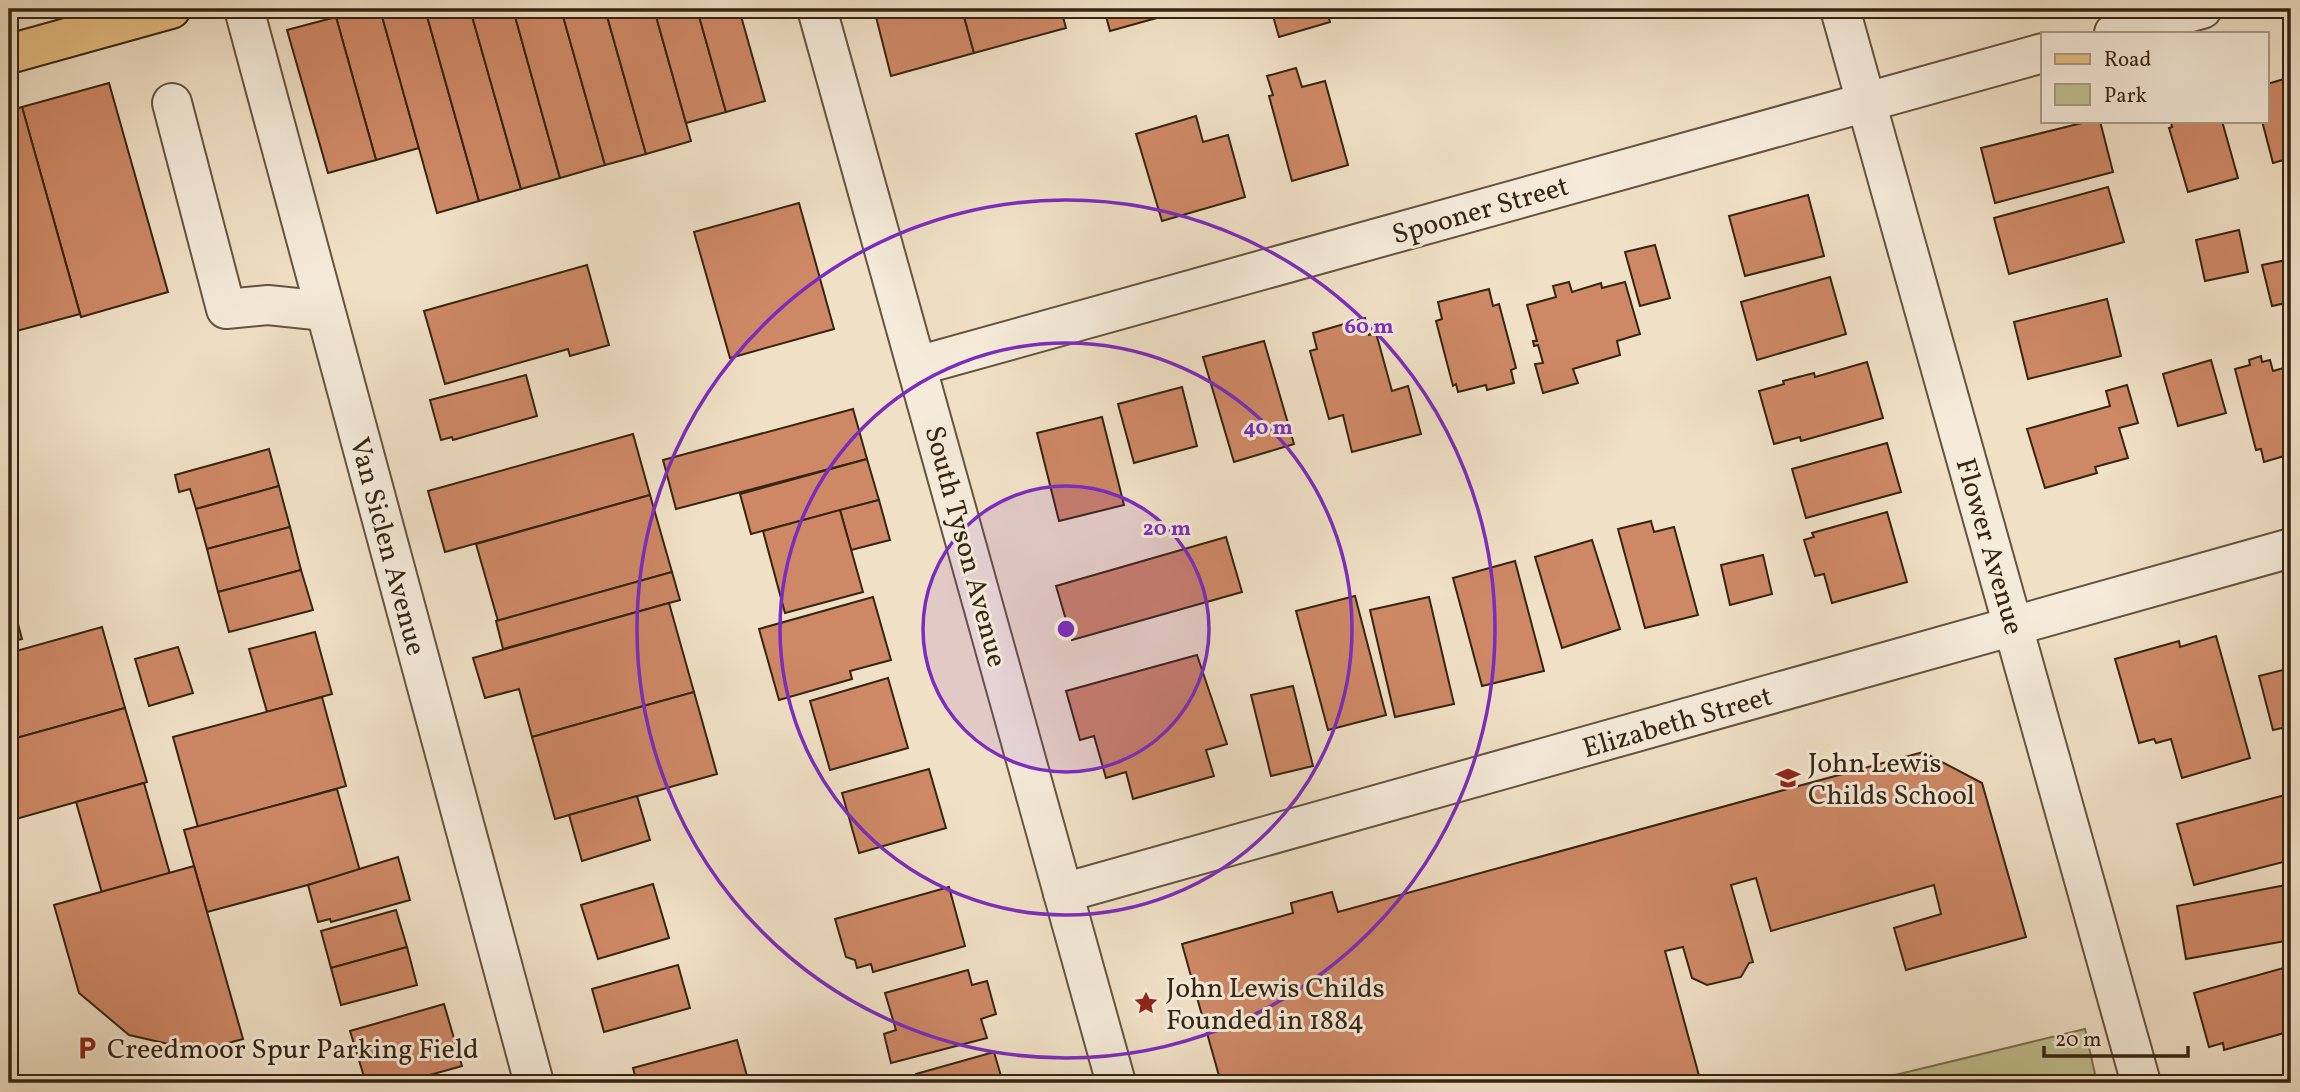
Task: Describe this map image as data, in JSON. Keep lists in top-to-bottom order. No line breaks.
{"streets":{"street":["Spooner Street","Van Siclen Avenue","South Tyson Avenue","Flower Avenue","Elizabeth Street"]},"crossings":[["Spooner Street","South Tyson Avenue"],["Spooner Street","Flower Avenue"],["South Tyson Avenue","Elizabeth Street"],["Flower Avenue","Elizabeth Street"]],"places":{"school or university":["John Lewis Childs School"],"place":["John Lewis Childs Founded in 1884"],"parking":["Creedmoor Spur Parking Field"]},"legend":["Road","Park"],"scale_bar":"20 m","rings":["60 m","40 m","20 m"]}
